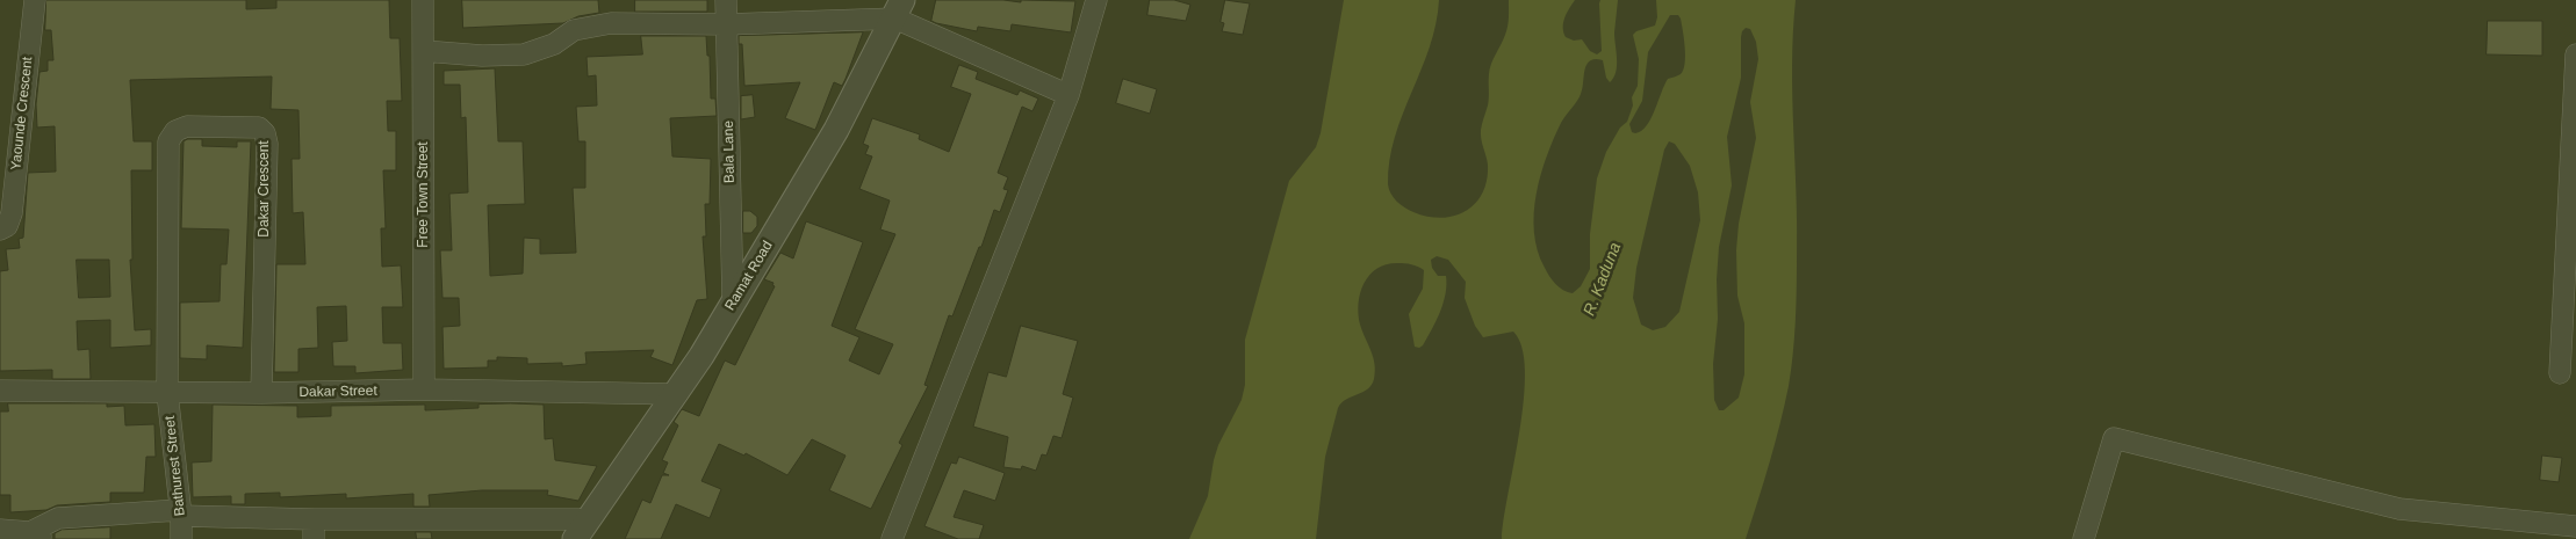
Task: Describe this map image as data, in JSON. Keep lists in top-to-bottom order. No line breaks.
{"streets":{"street":["Yaounde Crescent","Bala Lane","Dakar Crescent","Free Town Street","Ramat Road","Dakar Street","Bathurest Street"]},"crossings":[["Bala Lane","Ramat Road"],["Dakar Crescent","Dakar Street"],["Dakar Crescent","Bathurest Street"],["Free Town Street","Dakar Street"],["Ramat Road","Dakar Street"],["Dakar Street","Bathurest Street"]],"water":["R. Kaduna"]}
